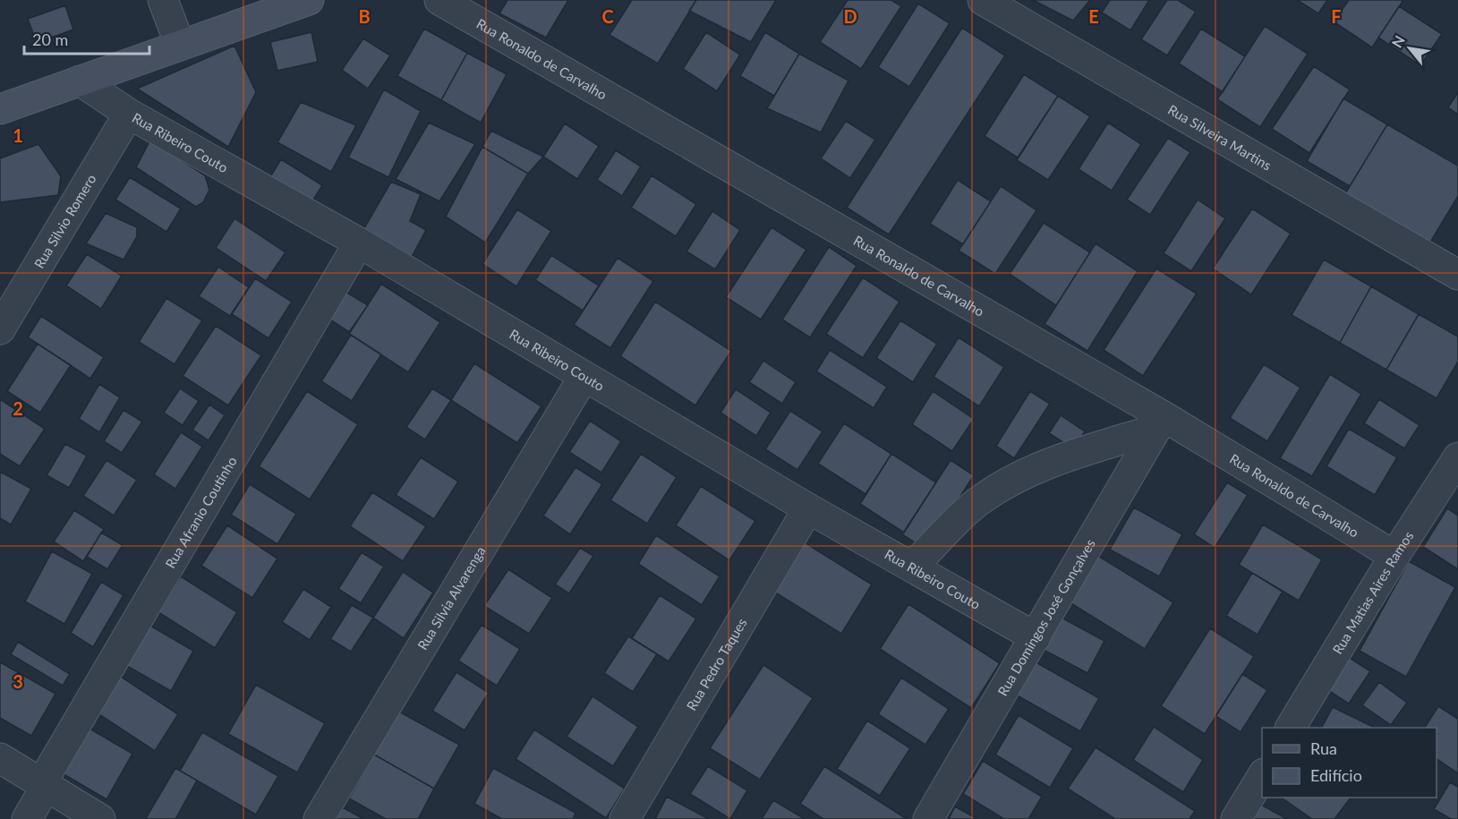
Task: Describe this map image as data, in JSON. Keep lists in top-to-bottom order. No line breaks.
{"streets":{"street":["Rua Ronaldo de Carvalho","Rua Silveira Martins","Rua Ribeiro Couto","Rua Silvio Romero","Rua Afranio Coutinho","Rua Matias Aires Ramos","Rua Silvia Alvarenga","Rua Domingos José Gonçalves","Rua Pedro Taques"]},"crossings":[["Rua Ronaldo de Carvalho","Rua Matias Aires Ramos"],["Rua Ronaldo de Carvalho","Rua Domingos José Gonçalves"],["Rua Ribeiro Couto","Rua Silvio Romero"],["Rua Ribeiro Couto","Rua Afranio Coutinho"],["Rua Ribeiro Couto","Rua Silvia Alvarenga"],["Rua Ribeiro Couto","Rua Domingos José Gonçalves"],["Rua Ribeiro Couto","Rua Pedro Taques"]],"legend":["Rua","Edifício"],"scale_bar":"20 m","north":"top left","grid":{"columns":["B","C","D","E","F"],"rows":["1","2","3"]}}
